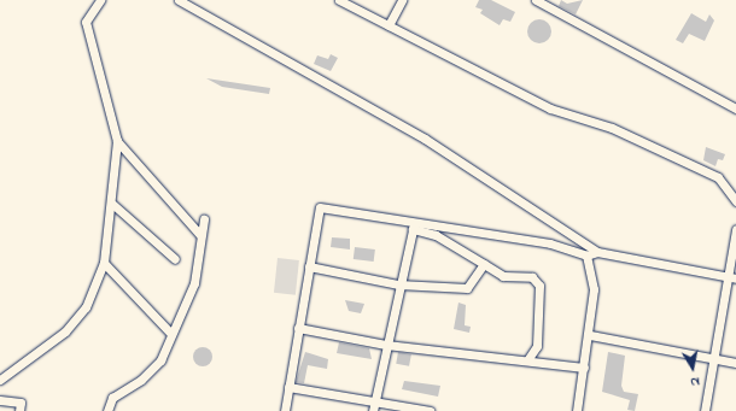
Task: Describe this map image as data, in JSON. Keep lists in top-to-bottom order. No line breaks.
{"north":"bottom"}
